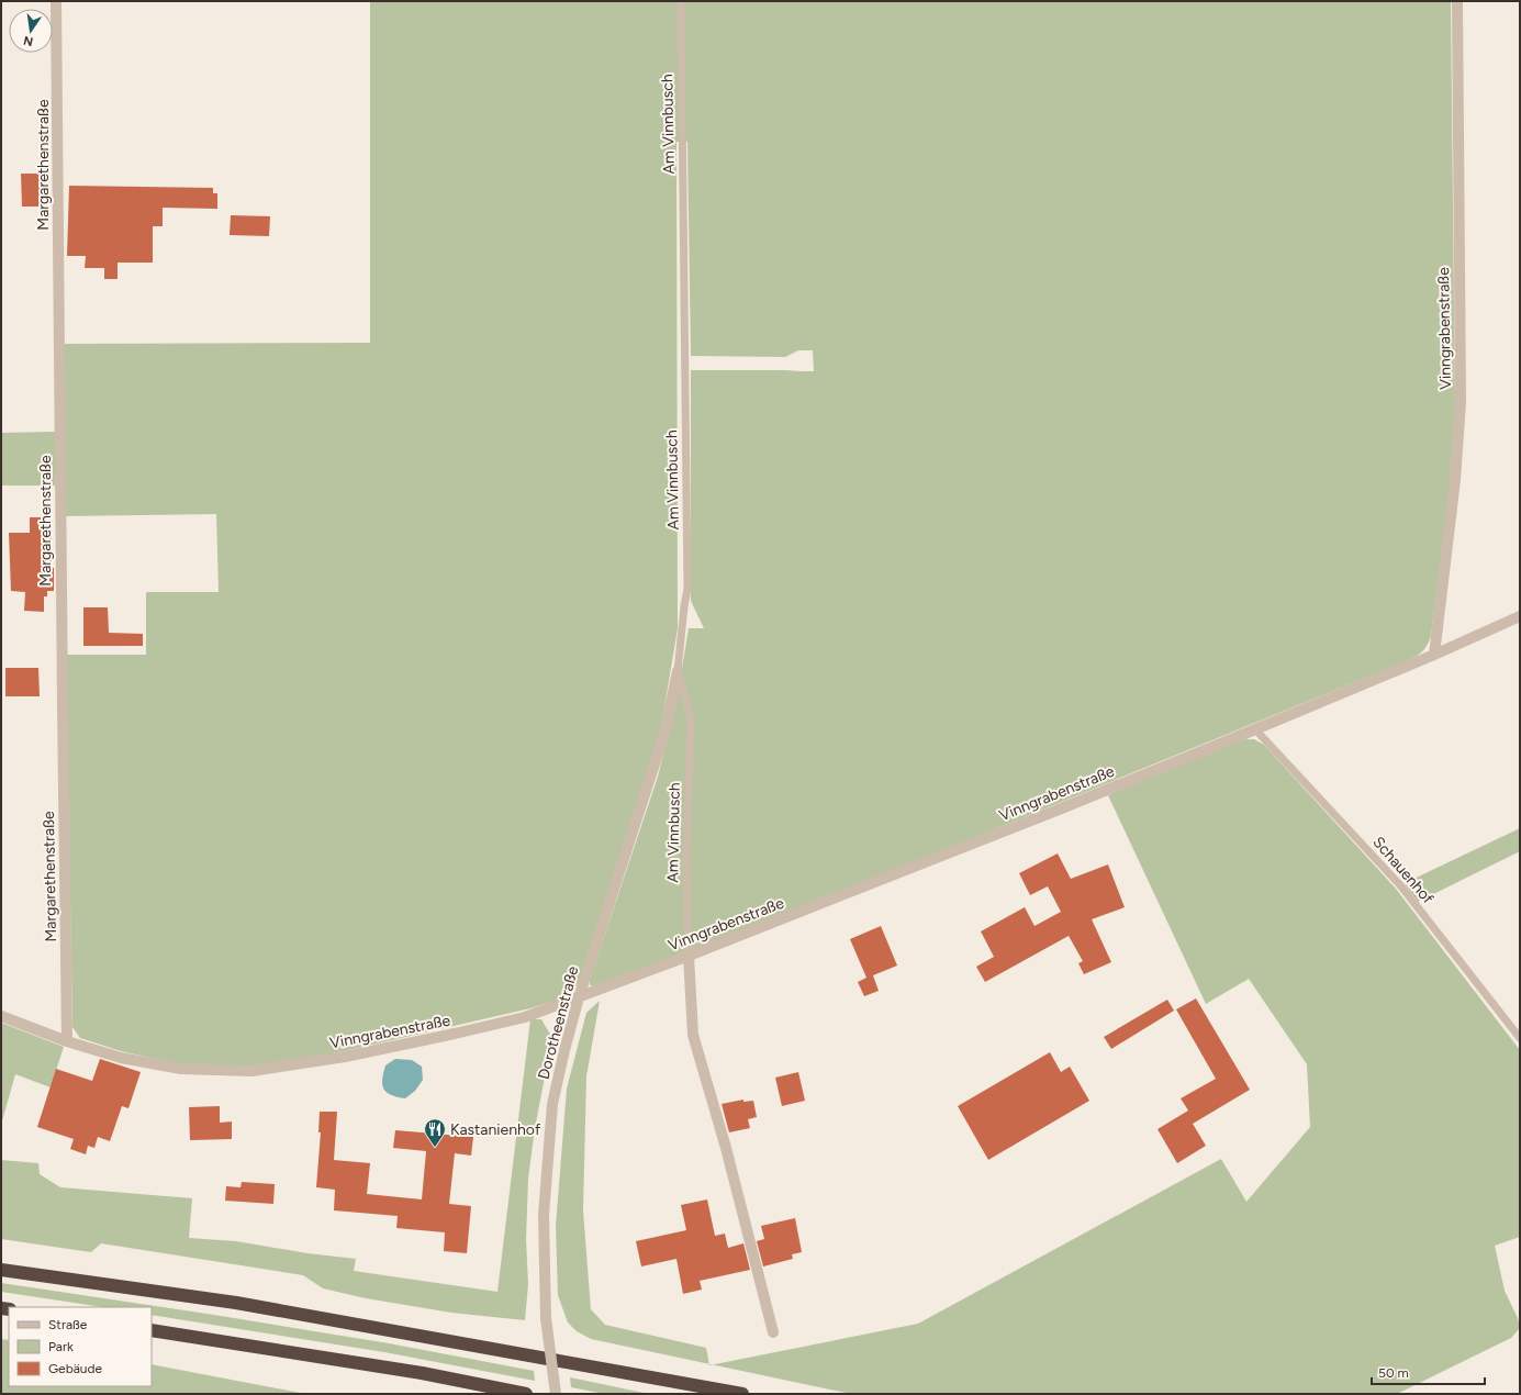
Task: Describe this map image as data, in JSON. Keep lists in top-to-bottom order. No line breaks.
{"streets":{"street":["Margarethenstraße","Vinngrabenstraße","Dorotheenstraße"],"lane":["Am Vinnbusch","Schauenhof"]},"crossings":[["Am Vinnbusch","Vinngrabenstraße"],["Am Vinnbusch","Dorotheenstraße"],["Margarethenstraße","Vinngrabenstraße"],["Vinngrabenstraße","Schauenhof"],["Vinngrabenstraße","Dorotheenstraße"]],"places":{"restaurant":["Kastanienhof"]},"legend":["Straße","Park","Gebäude"],"scale_bar":"50 m","north":"bottom"}
